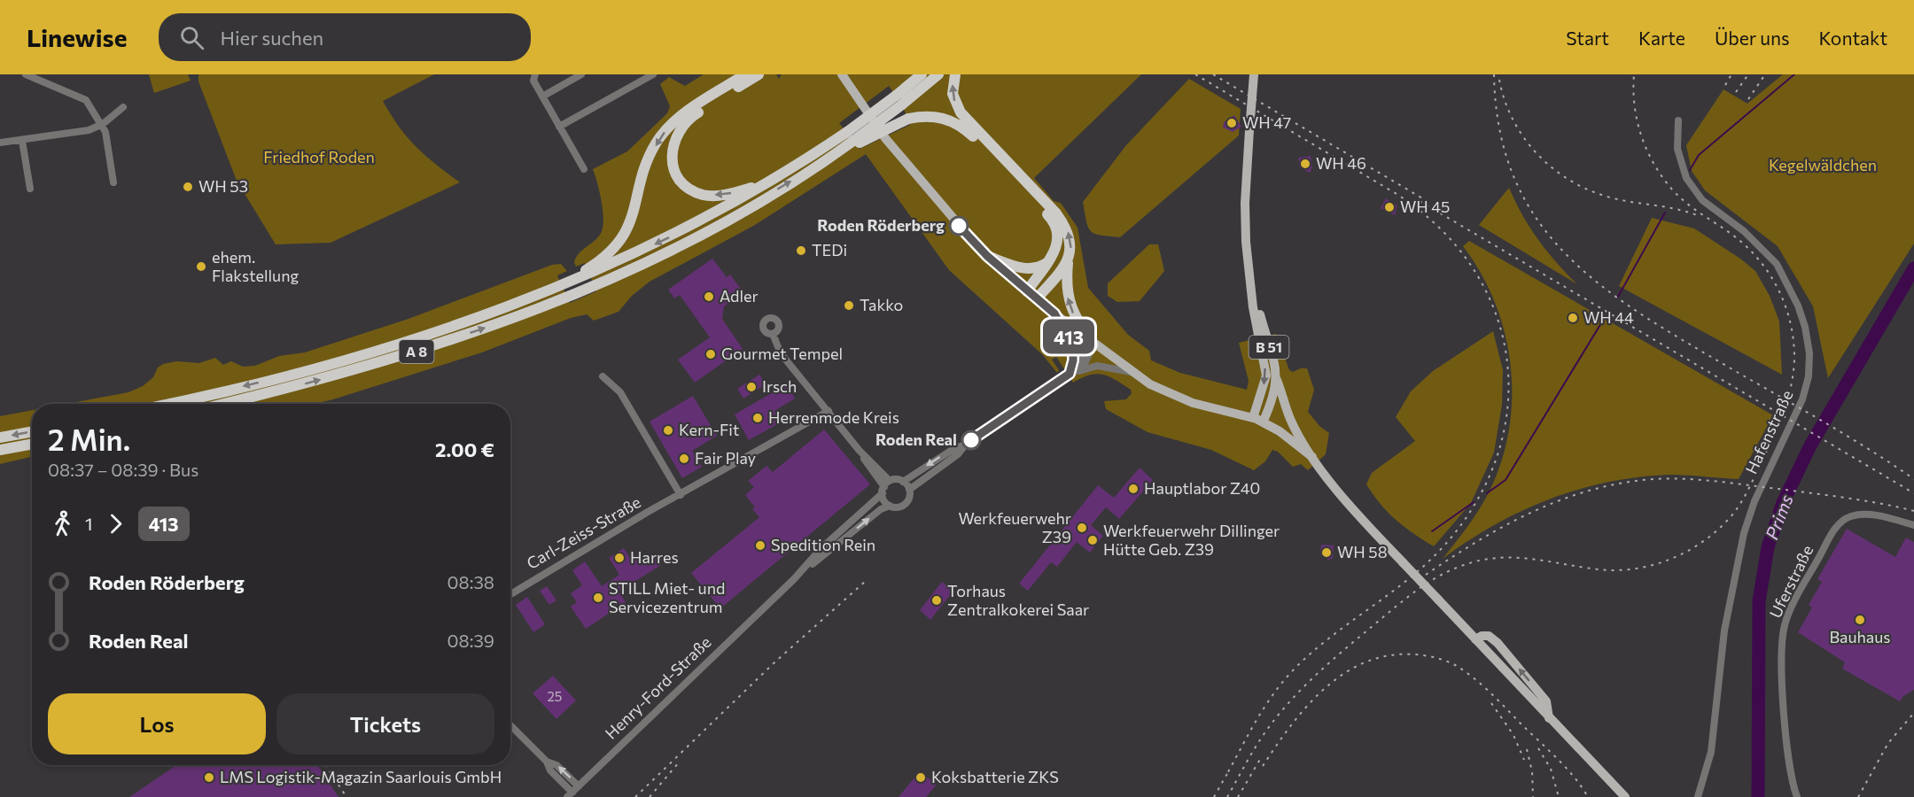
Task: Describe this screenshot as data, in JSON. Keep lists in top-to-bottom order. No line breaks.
{"streets":{"highway":["A 8"],"main road":["B 51"],"street":["Hafenstraße","Carl-Zeiss-Straße","Uferstraße","Henry-Ford-Straße"]},"water":["Prims"],"parks":["Friedhof Roden","Kegelwäldchen"],"places":["WH 47","WH 46","WH 53","WH 45","Roden Röderberg","TEDi","ehem. Flakstellung","Adler","Takko","WH 44","Gourmet Tempel","Irsch","Herrenmode Kreis","Kern-Fit","Roden Real","Fair Play","Hauptlabor Z40","Werkfeuerwehr Z39","Werkfeuerwehr Dillinger Hütte Geb. Z39","Spedition Rein","WH 58","Harres","STILL Miet- und Servicezentrum","Torhaus Zentralkokerei Saar","Bauhaus","LMS Logistik-Magazin Saarlouis GmbH","Koksbatterie ZKS"],"lines":["bus line 413"],"house_numbers":["25"],"page":{"header":"Linewise","search":"Hier suchen","nav":["Start","Karte","Über uns","Kontakt"],"on_map":"413","heading":["2 Min.","08:37 – 08:39 · Bus","2.00 €"],"legs":["1","413"],"list":[{"name":"Roden Röderberg","value":"08:38"},{"name":"Roden Real","value":"08:39"}],"buttons":["Los","Tickets"]}}
